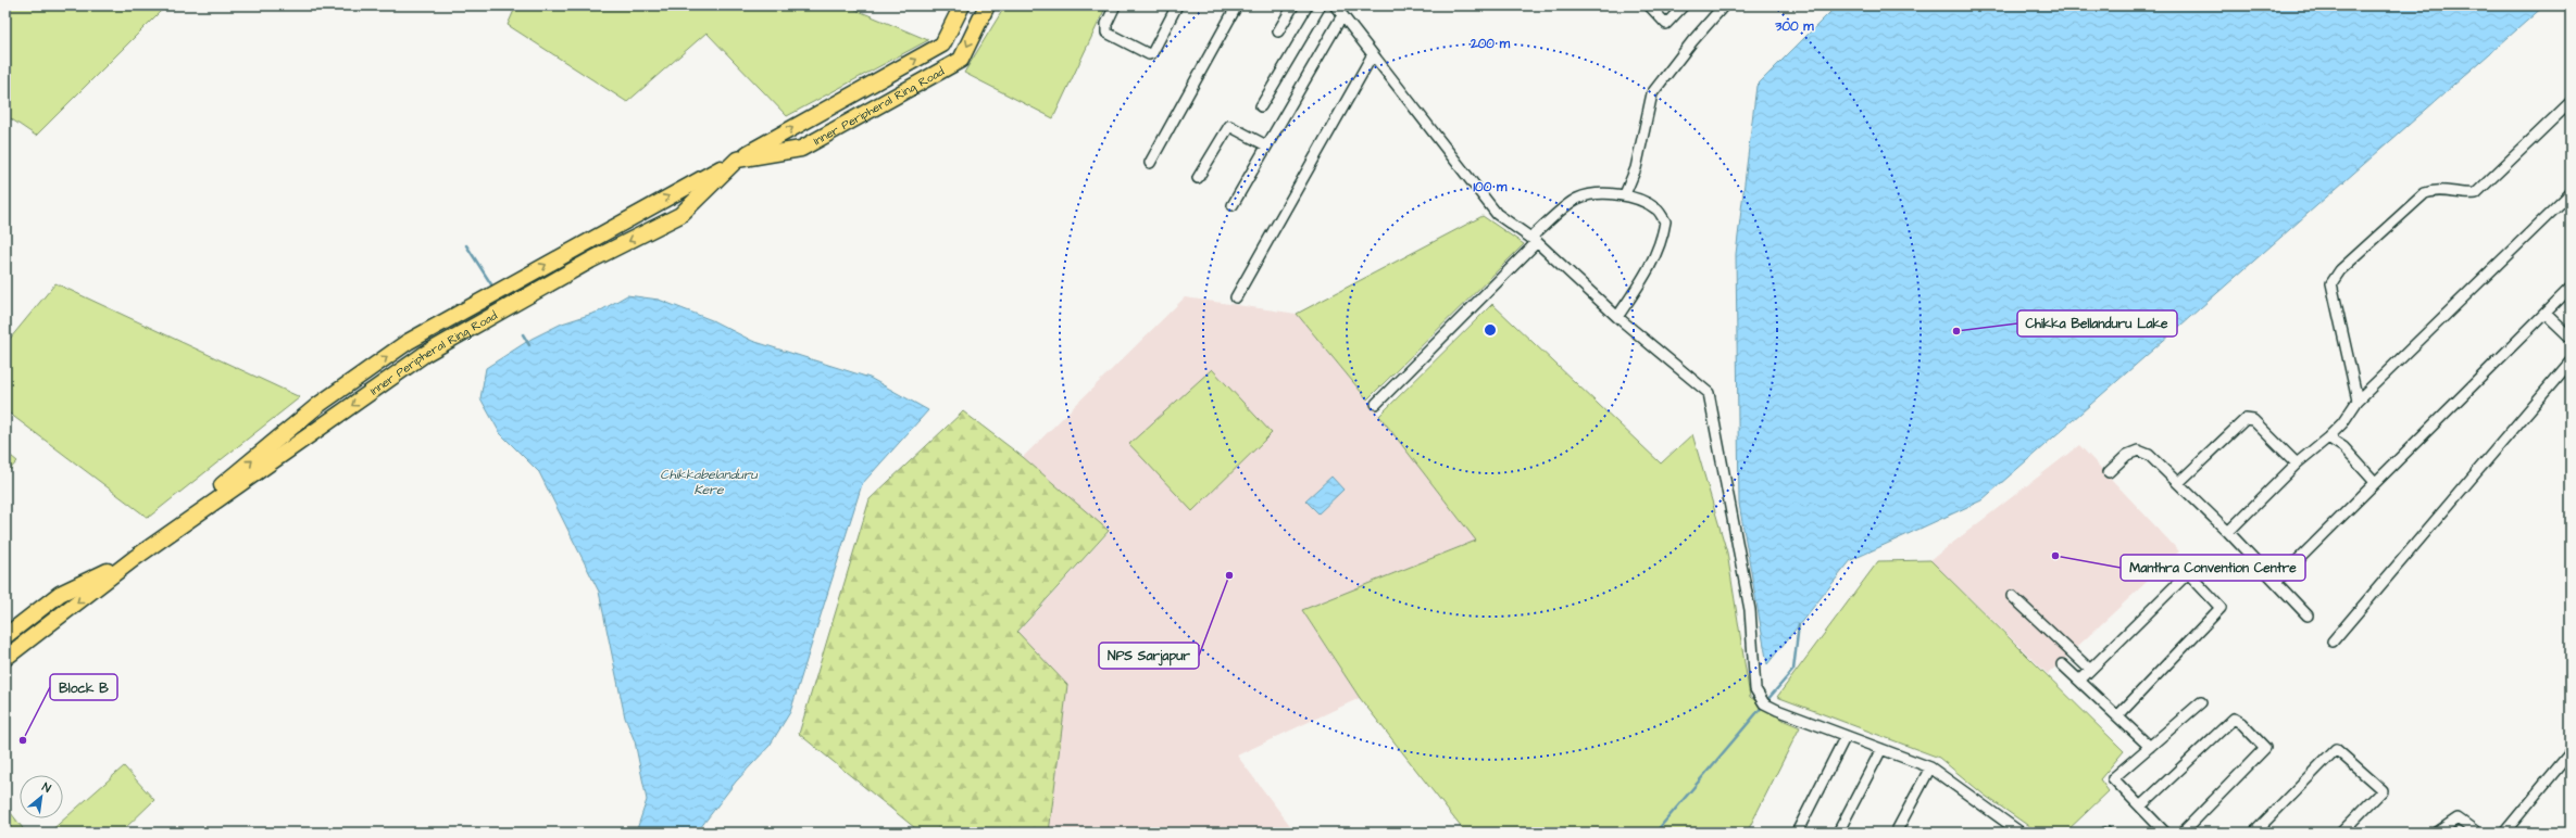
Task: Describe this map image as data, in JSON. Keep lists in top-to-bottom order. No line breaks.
{"streets":{"main road":["Inner Peripheral Ring Road"]},"water":["Chikkabelanduru Kere"],"places":["Chikka Bellanduru Lake","Manthra Convention Centre","NPS Sarjapur","Block B"],"north":"top right","rings":["300 m","200 m","100 m"]}
